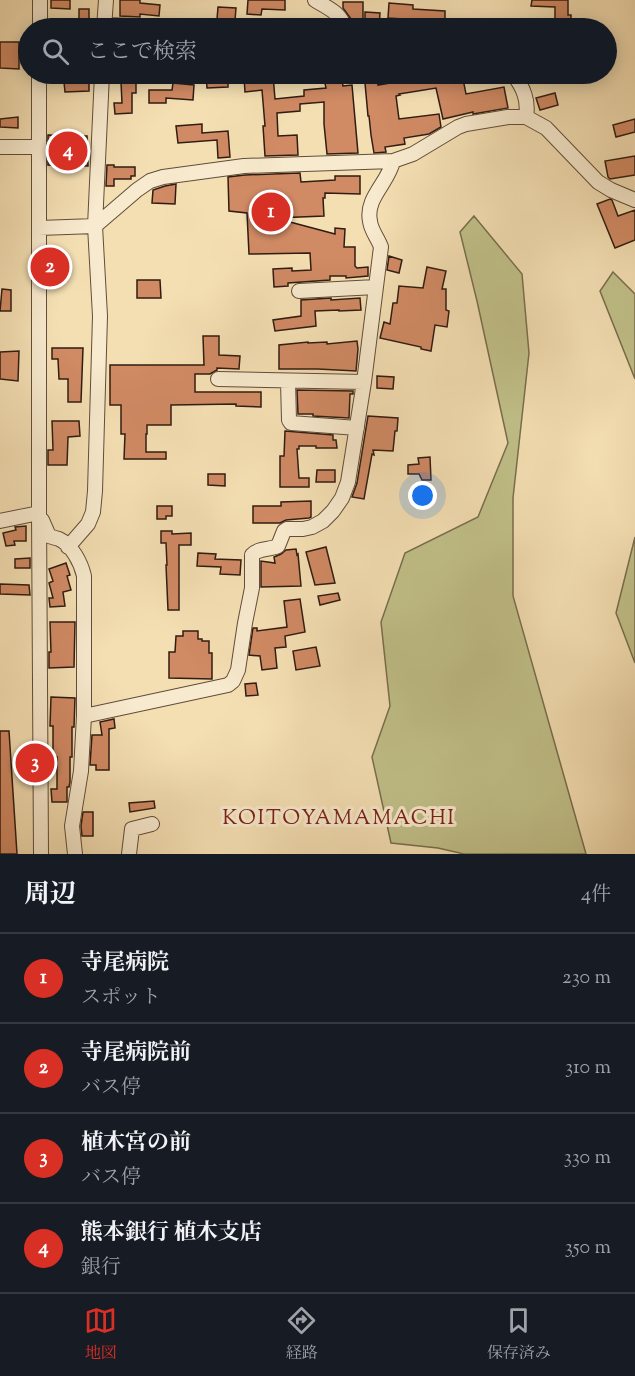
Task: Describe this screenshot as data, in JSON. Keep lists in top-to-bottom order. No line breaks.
{"districts":["KOITOYAMAMACHI"],"page":{"search":"ここで検索","pins":["4","1","2","3"],"heading":["周辺","4件"],"list":[{"mark":"1","name":"寺尾病院","note":"スポット","value":"230 m"},{"mark":"2","name":"寺尾病院前","note":"バス停","value":"310 m"},{"mark":"3","name":"植木宮の前","note":"バス停","value":"330 m"},{"mark":"4","name":"熊本銀行 植木支店","note":"銀行","value":"350 m"}],"nav":["地図","経路","保存済み"]}}
